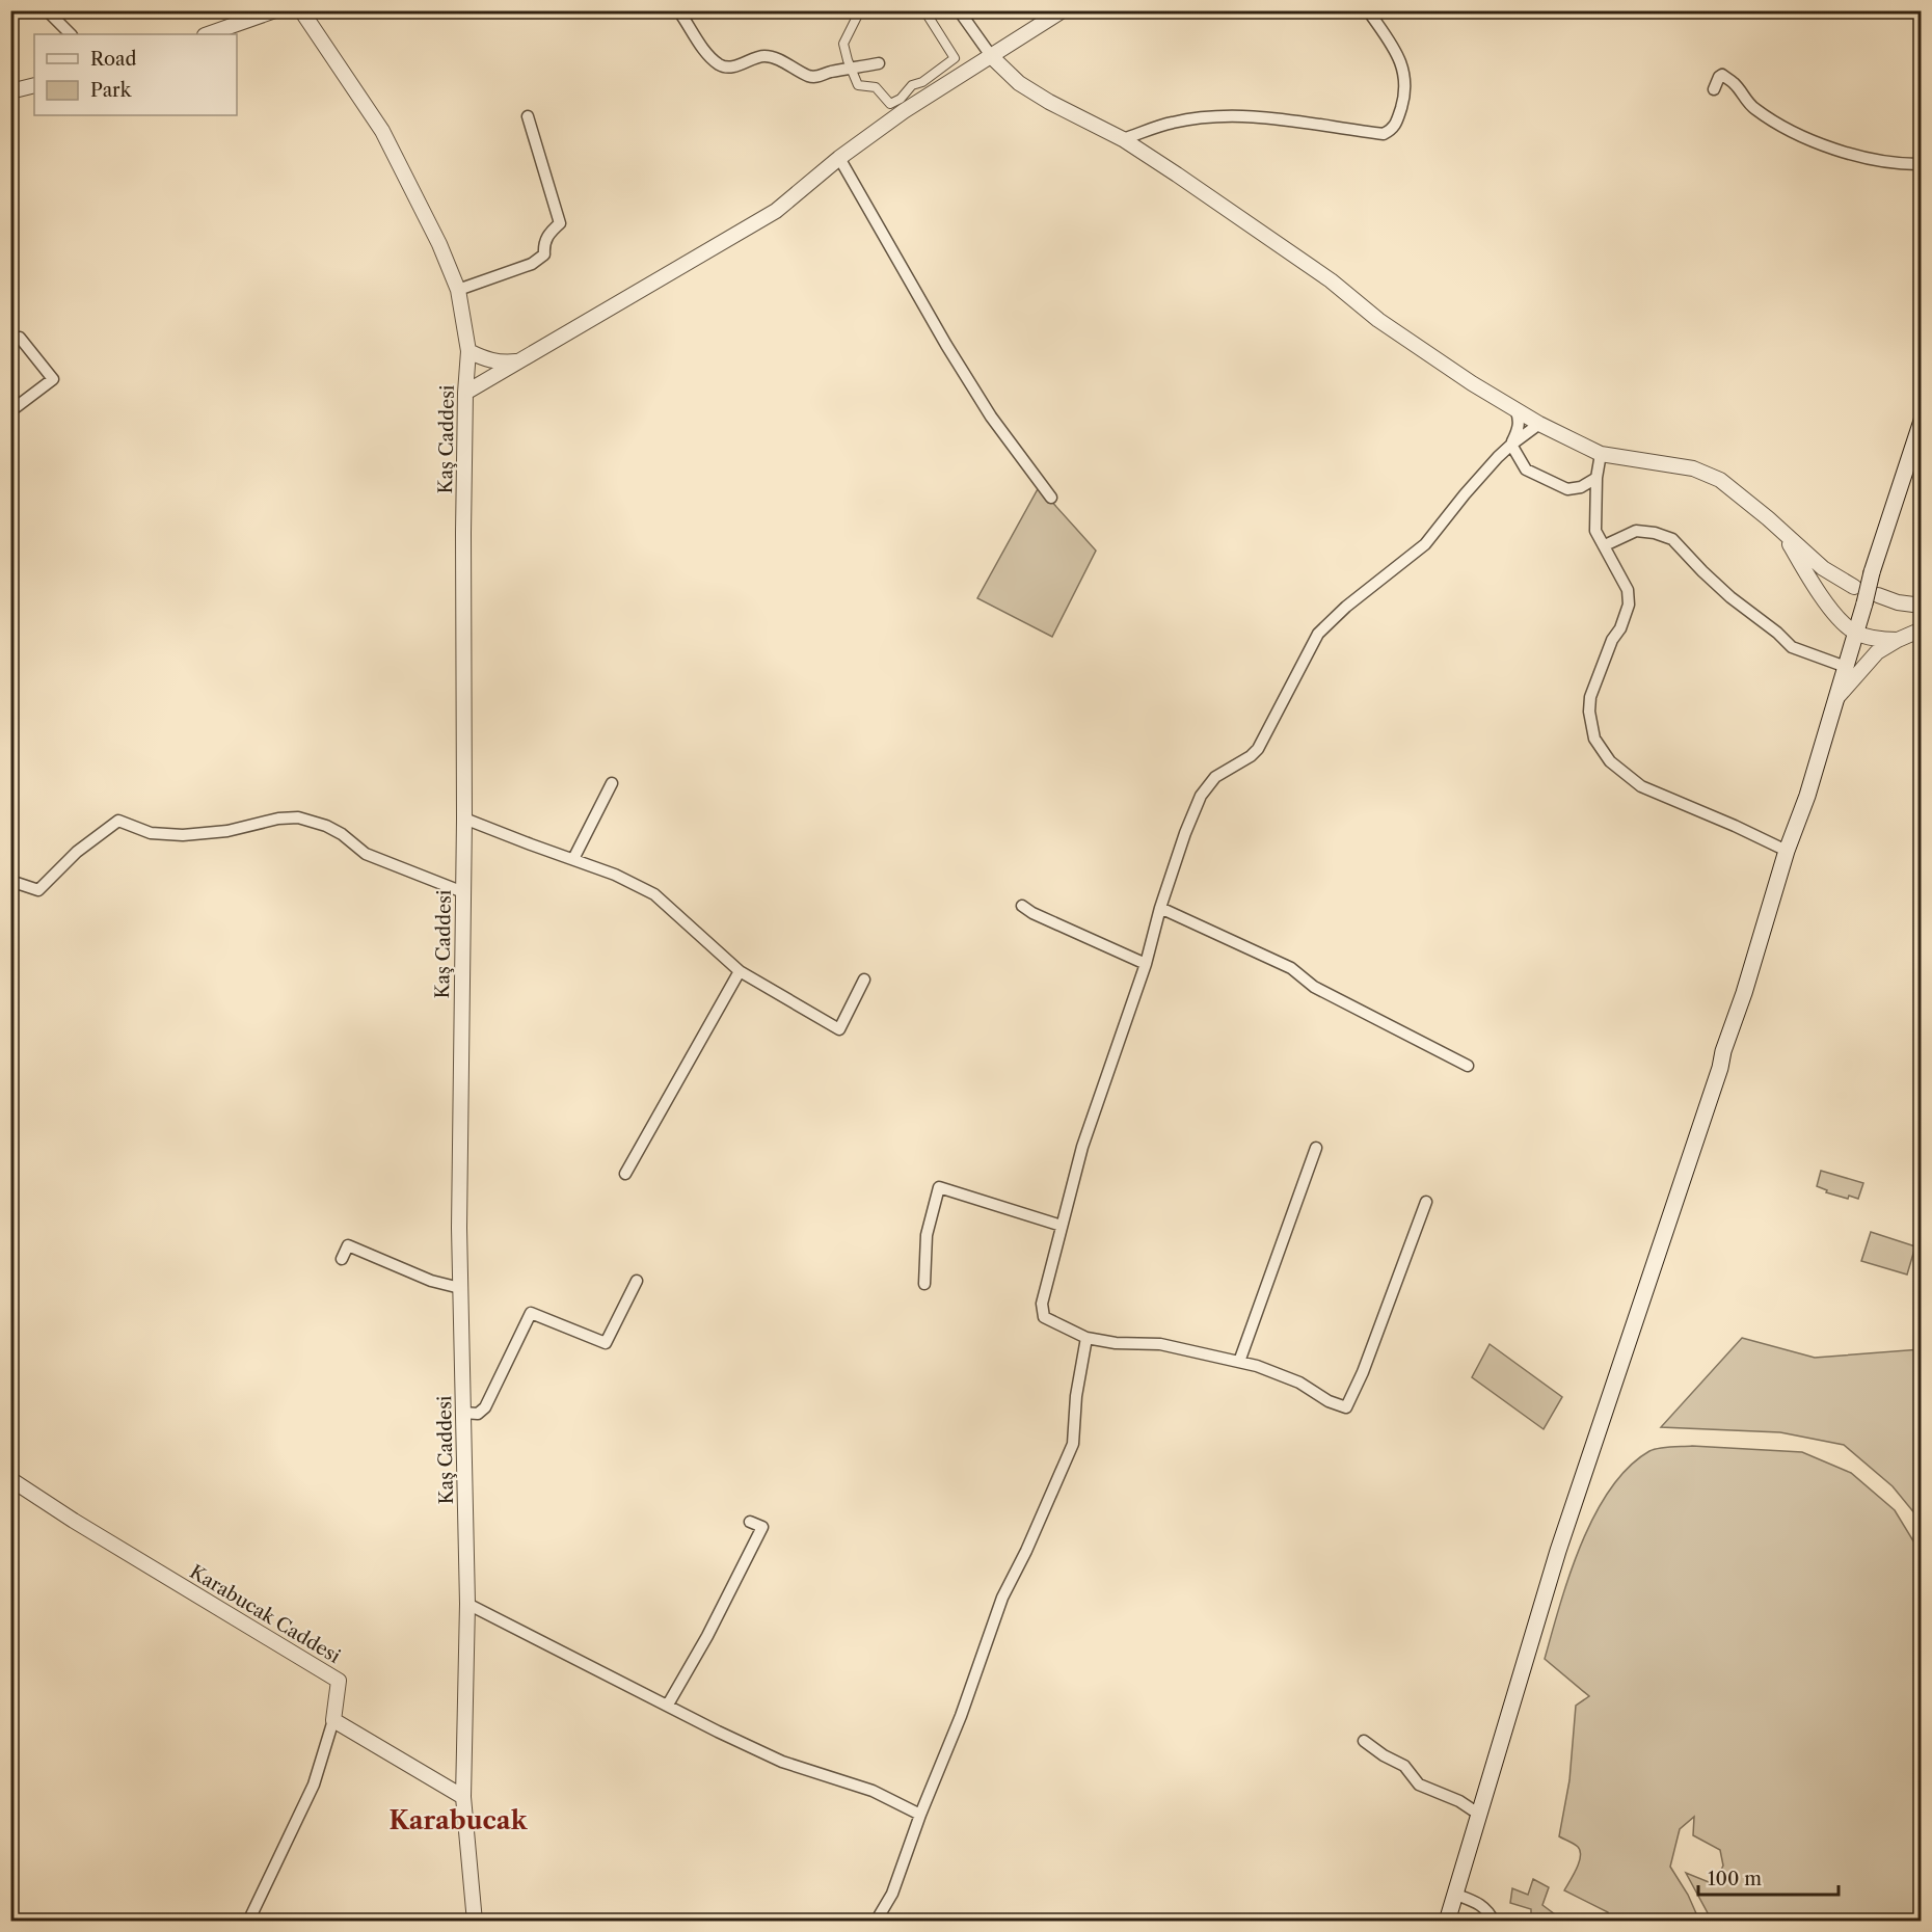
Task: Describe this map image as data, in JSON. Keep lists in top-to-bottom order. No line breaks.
{"streets":{"street":["Kaş Caddesi","Karabucak Caddesi"]},"districts":["Karabucak"],"legend":["Road","Park"],"scale_bar":"100 m"}
